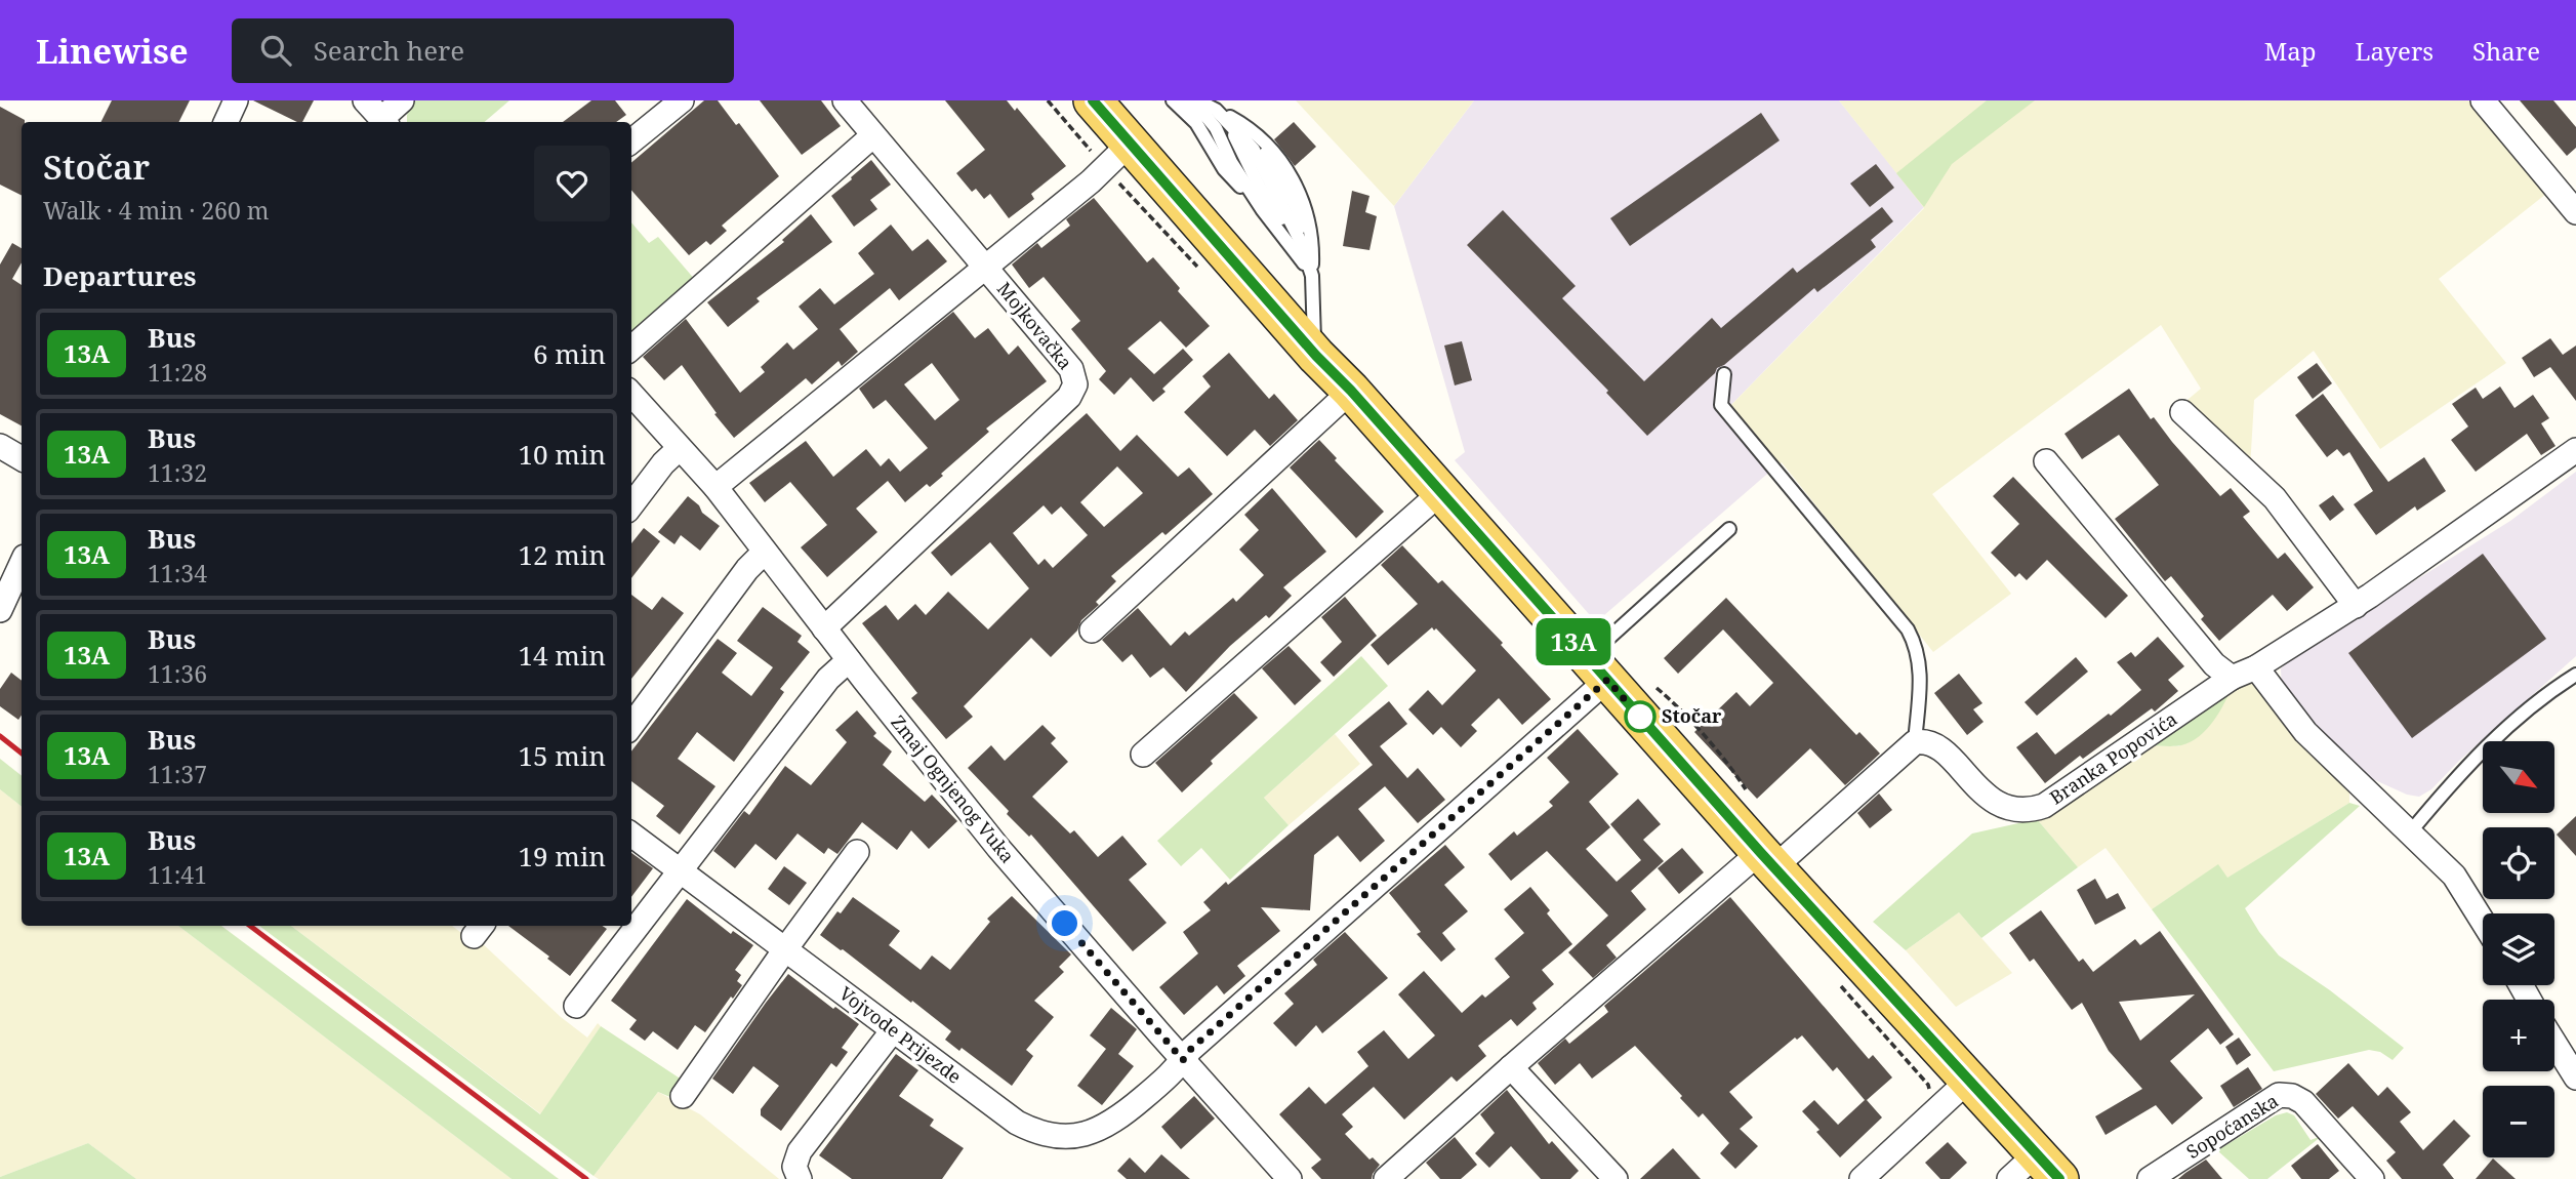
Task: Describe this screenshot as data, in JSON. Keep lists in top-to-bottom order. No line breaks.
{"streets":{"street":["Mojkovačka","Branka Popovića","Zmaj Ognjenog Vuka","Vojvode Prijezde","Sopoćanska"]},"crossings":[["Mojkovačka","Zmaj Ognjenog Vuka"],["Zmaj Ognjenog Vuka","Vojvode Prijezde"]],"places":["Stočar"],"lines":["bus line 13A"],"north":"bottom right","page":{"header":"Linewise","search":"Search here","nav":["Map","Layers","Share"],"on_map":"13A","heading":[["Stočar","Walk · 4 min · 260 m"],"Departures"],"list":[{"mark":"13A","name":"Bus","note":"11:28","value":"6 min"},{"mark":"13A","name":"Bus","note":"11:32","value":"10 min"},{"mark":"13A","name":"Bus","note":"11:34","value":"12 min"},{"mark":"13A","name":"Bus","note":"11:36","value":"14 min"},{"mark":"13A","name":"Bus","note":"11:37","value":"15 min"},{"mark":"13A","name":"Bus","note":"11:41","value":"19 min"}],"map_buttons":["+","−"]}}
